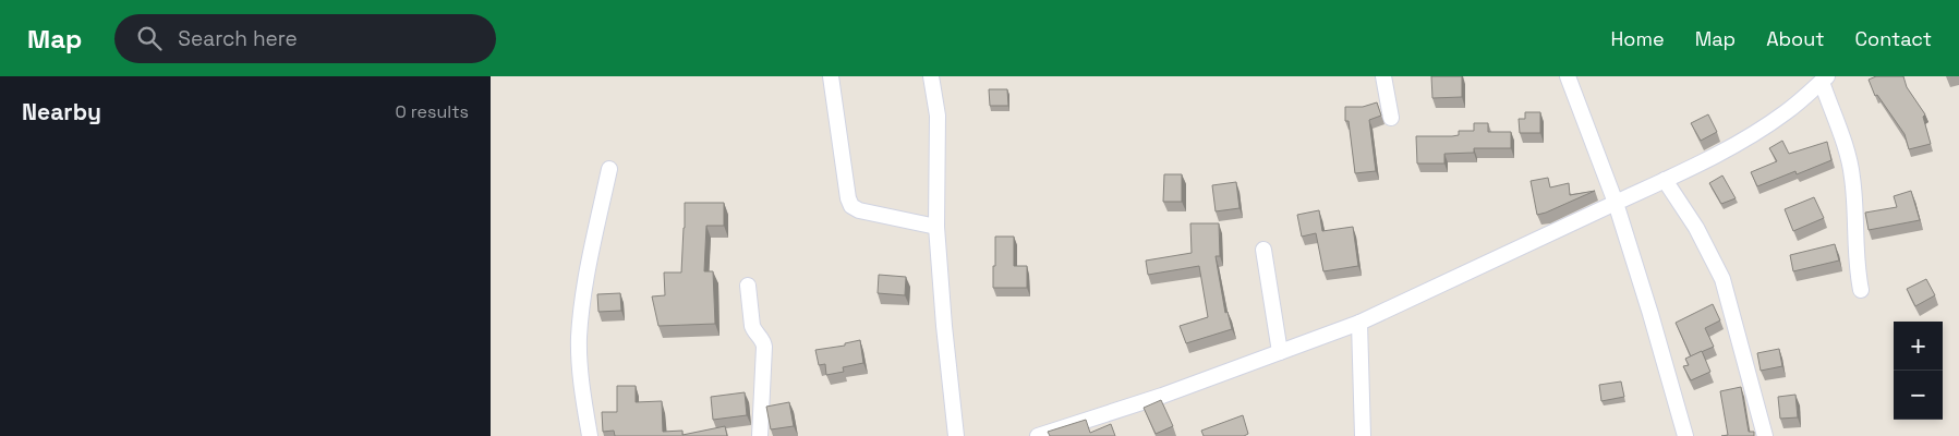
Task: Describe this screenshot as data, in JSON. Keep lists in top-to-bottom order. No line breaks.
{"page":{"header":"Map","search":"Search here","nav":["Home","Map","About","Contact"],"heading":["Nearby","0 results"],"map_buttons":["+","−"]}}
